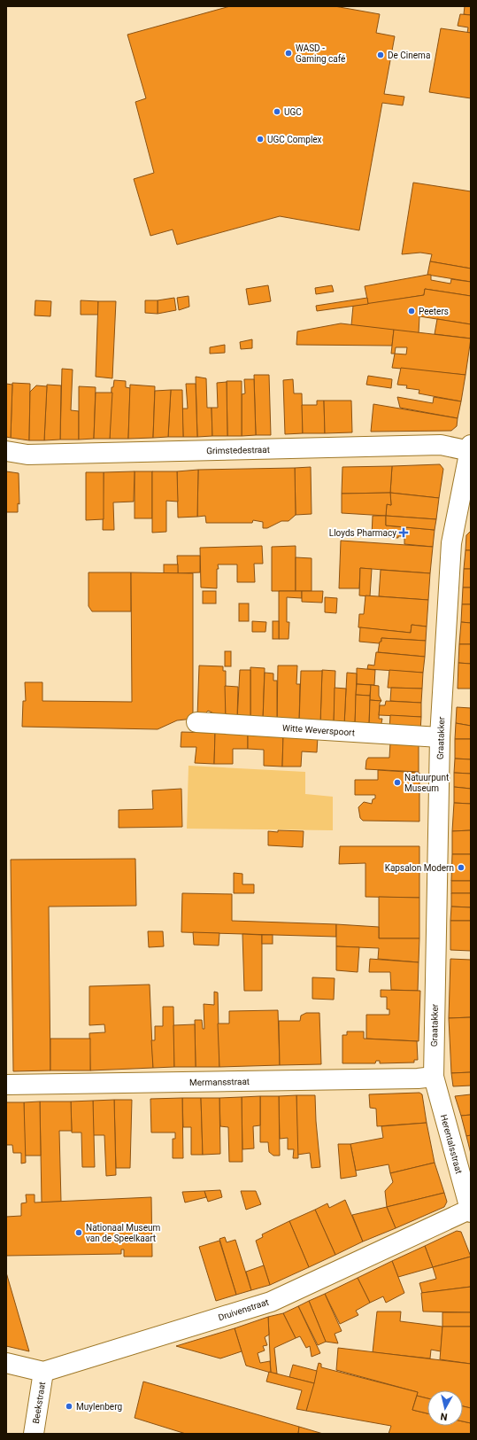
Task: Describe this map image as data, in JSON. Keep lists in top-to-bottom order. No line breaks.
{"streets":{"street":["Grimstedestraat","Witte Weverspoort","Graatakker","Mermansstraat","Herentalsstraat","Druivenstraat","Beekstraat"]},"crossings":[["Grimstedestraat","Graatakker"],["Witte Weverspoort","Graatakker"],["Graatakker","Mermansstraat"],["Graatakker","Herentalsstraat"],["Mermansstraat","Herentalsstraat"],["Herentalsstraat","Druivenstraat"],["Druivenstraat","Beekstraat"]],"places":{"other":["WASD - Gaming café","De Cinema","UGC","UGC Complex","Peeters","Natuurpunt Museum","Kapsalon Modern","Nationaal Museum van de Speelkaart","Muylenberg"],"health":["Lloyds Pharmacy"]},"north":"bottom"}
